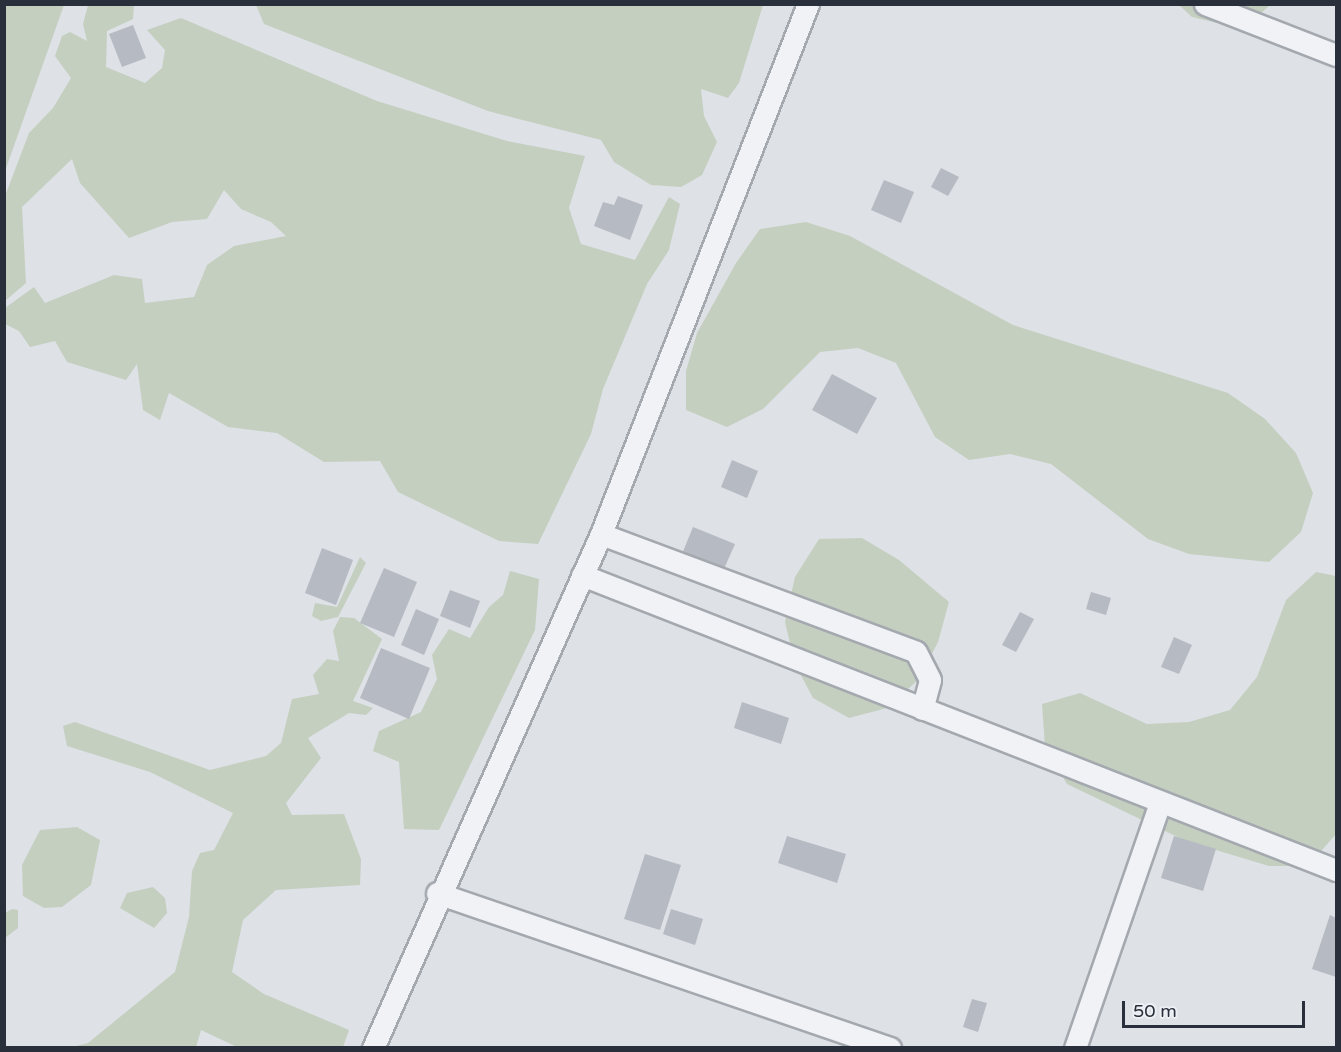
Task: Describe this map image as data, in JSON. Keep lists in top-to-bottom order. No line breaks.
{"scale_bar":"50 m"}
